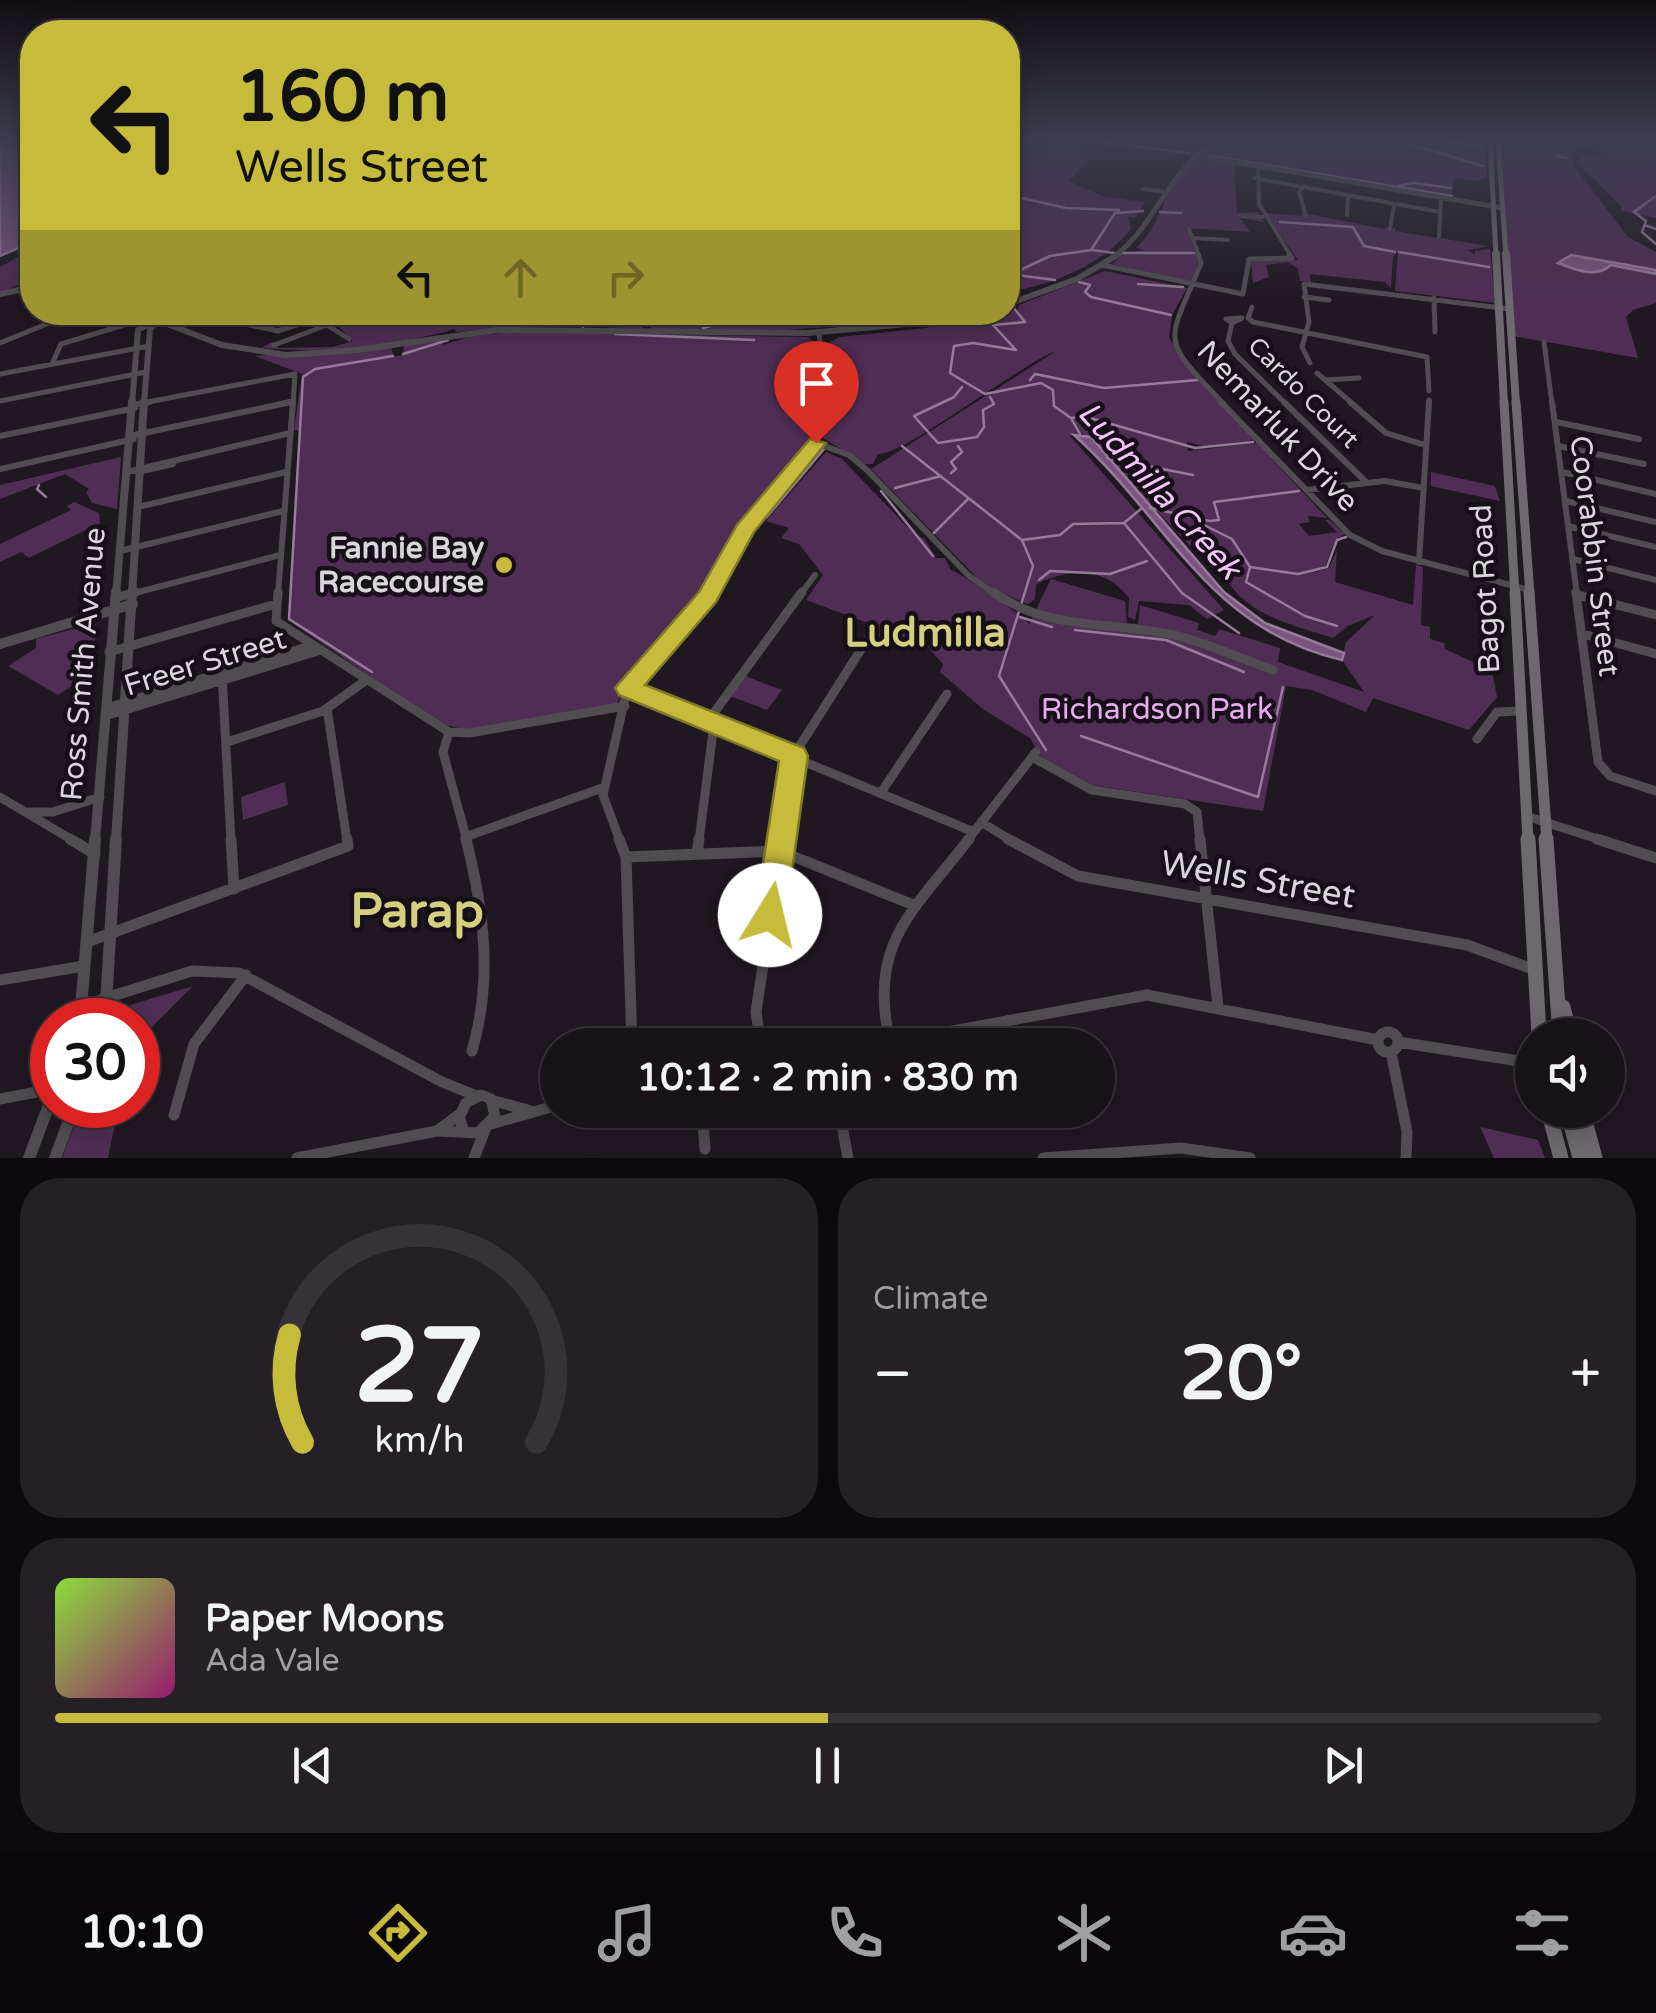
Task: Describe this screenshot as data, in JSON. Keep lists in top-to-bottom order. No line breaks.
{"streets":{"main road":["Bagot Road"],"street":["Cardo Court","Nemarluk Drive","Coorabbin Street","Freer Street","Ross Smith Avenue","Wells Street"]},"crossings":[["Nemarluk Drive","Bagot Road"],["Bagot Road","Wells Street"],["Freer Street","Ross Smith Avenue"]],"districts":["Ludmilla","Parap"],"water":["Ludmilla Creek"],"parks":["Richardson Park"],"places":["Fannie Bay Racecourse"],"page":{"turn":["160 m","Wells Street"],"limit":"30","trip":"10:12 · 2 min · 830 m","tile":"Climate","heat":["−","20°","+"],"song":["Paper Moons","Ada Vale"],"tabs":"10:10","gauge":["27","km/h"]}}
